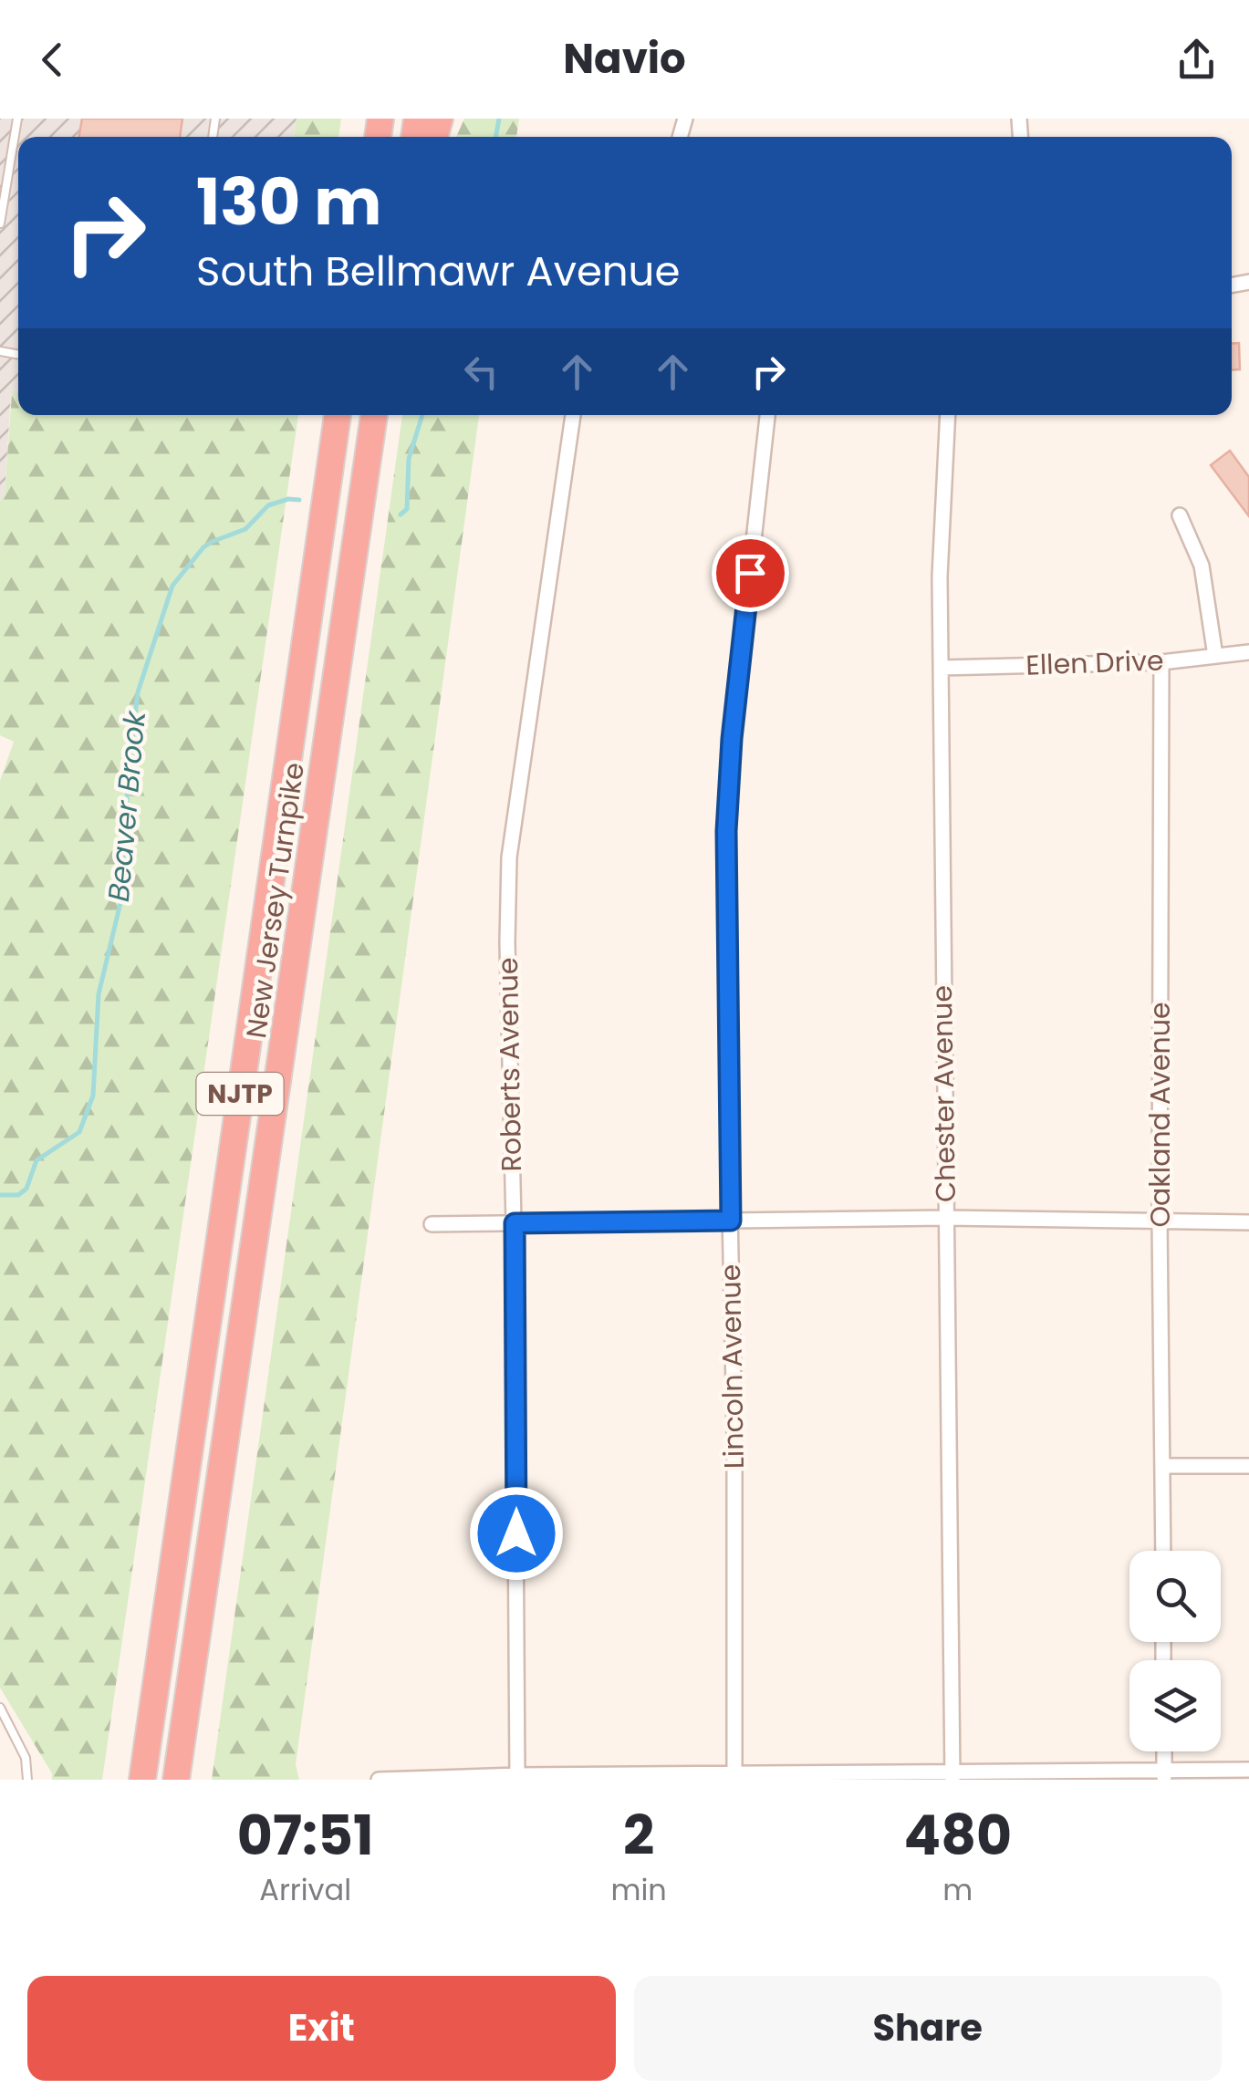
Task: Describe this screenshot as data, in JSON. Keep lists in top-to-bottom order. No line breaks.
{"streets":{"highway":["New Jersey Turnpike","NJTP"],"street":["Ellen Drive","Roberts Avenue","Chester Avenue","Oakland Avenue","Lincoln Avenue"]},"crossings":[["Ellen Drive","Chester Avenue"],["Ellen Drive","Oakland Avenue"]],"water":["Beaver Brook"],"page":{"header":"Navio","turn":["130 m","South Bellmawr Avenue"],"eta":["07:51","Arrival","2","min","480","m"],"buttons":["Exit","Share"]}}
